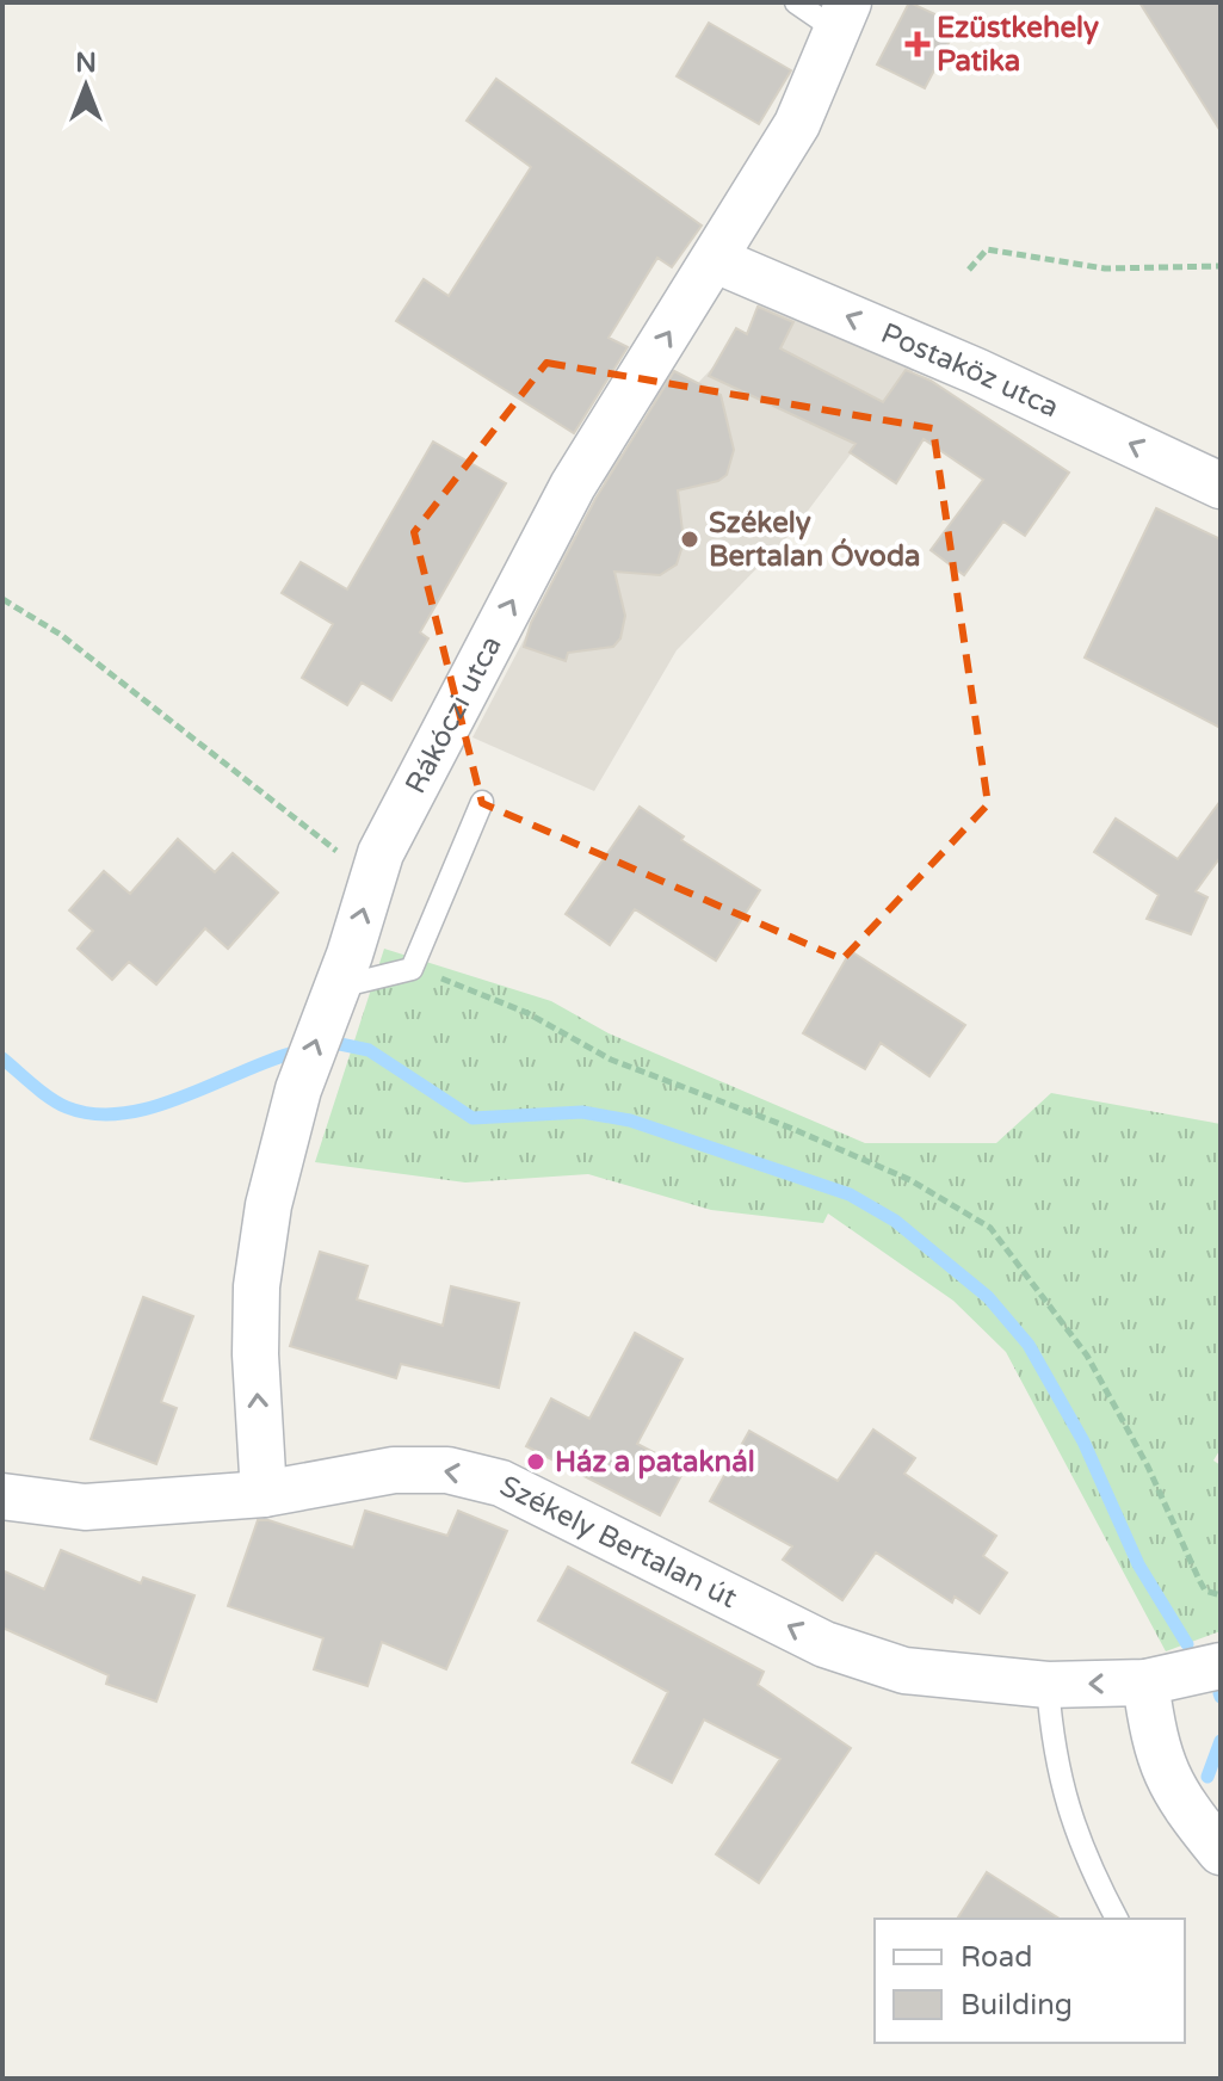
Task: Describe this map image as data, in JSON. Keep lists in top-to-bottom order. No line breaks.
{"streets":{"street":["Postaköz utca","Rákóczi utca","Székely Bertalan út"]},"crossings":[["Postaköz utca","Rákóczi utca"],["Rákóczi utca","Székely Bertalan út"]],"one_way":["Postaköz utca","Rákóczi utca","Székely Bertalan út"],"places":{"health":["Ezüstkehely Patika"],"other":["Székely Bertalan Óvoda","Ház a pataknál"]},"legend":["Road","Building"],"north":"top"}
